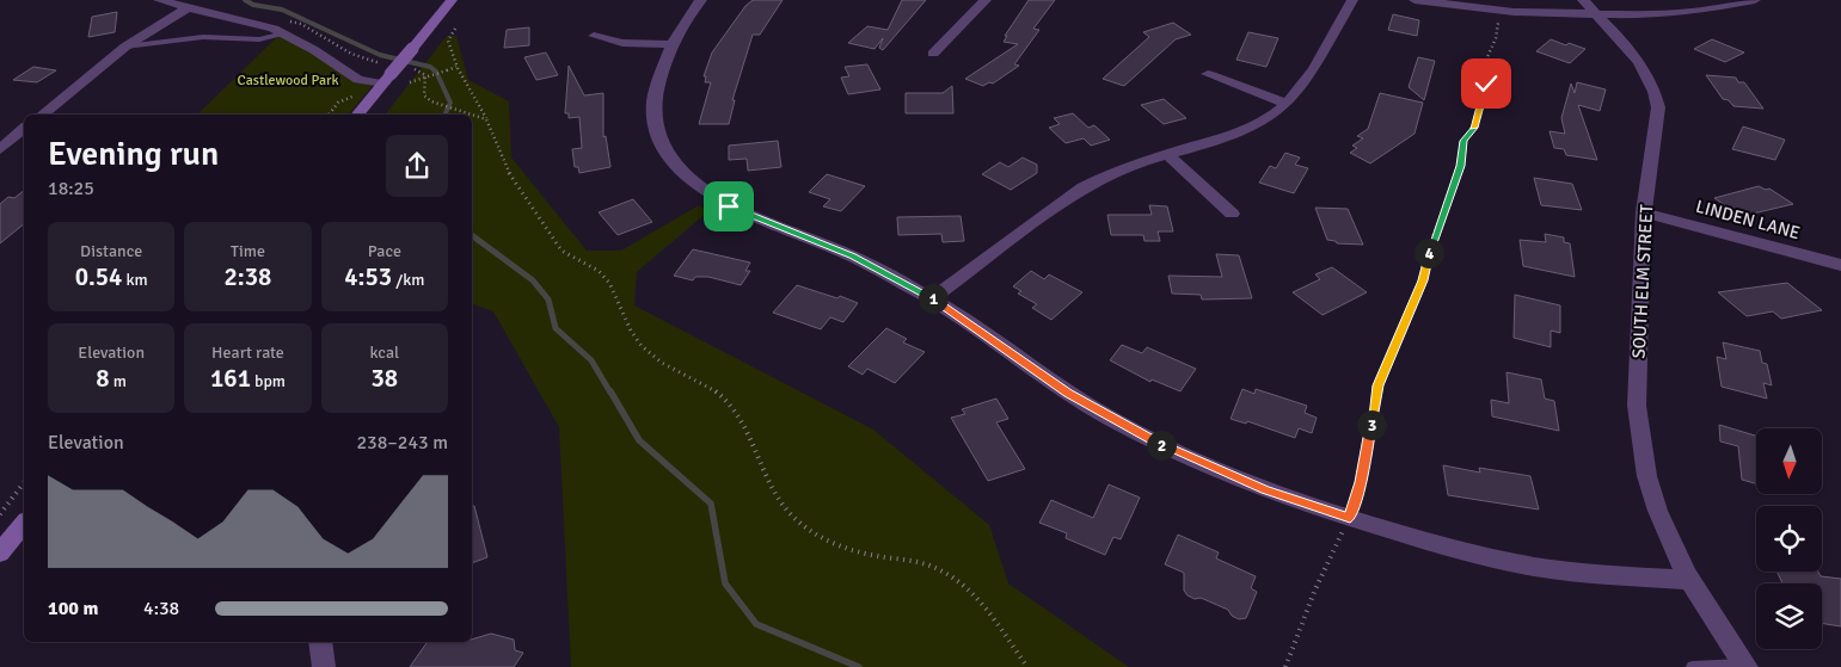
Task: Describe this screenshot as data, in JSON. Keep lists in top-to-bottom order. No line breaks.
{"streets":{"street":["LINDEN LANE","SOUTH ELM STREET"]},"crossings":[["LINDEN LANE","SOUTH ELM STREET"]],"parks":["Castlewood Park"],"north":"bottom","page":{"heading":["Evening run","18:25"],"stats":[["Distance","0.54 km"],["Time","2:38"],["Pace","4:53 /km"],["Elevation","8 m"],["Heart rate","161 bpm"],["kcal","38"]],"pins":["4","1","3","2"],"chart":["Elevation","238–243 m"],"list":[{"name":"100 m","note":"4:38"}]}}
